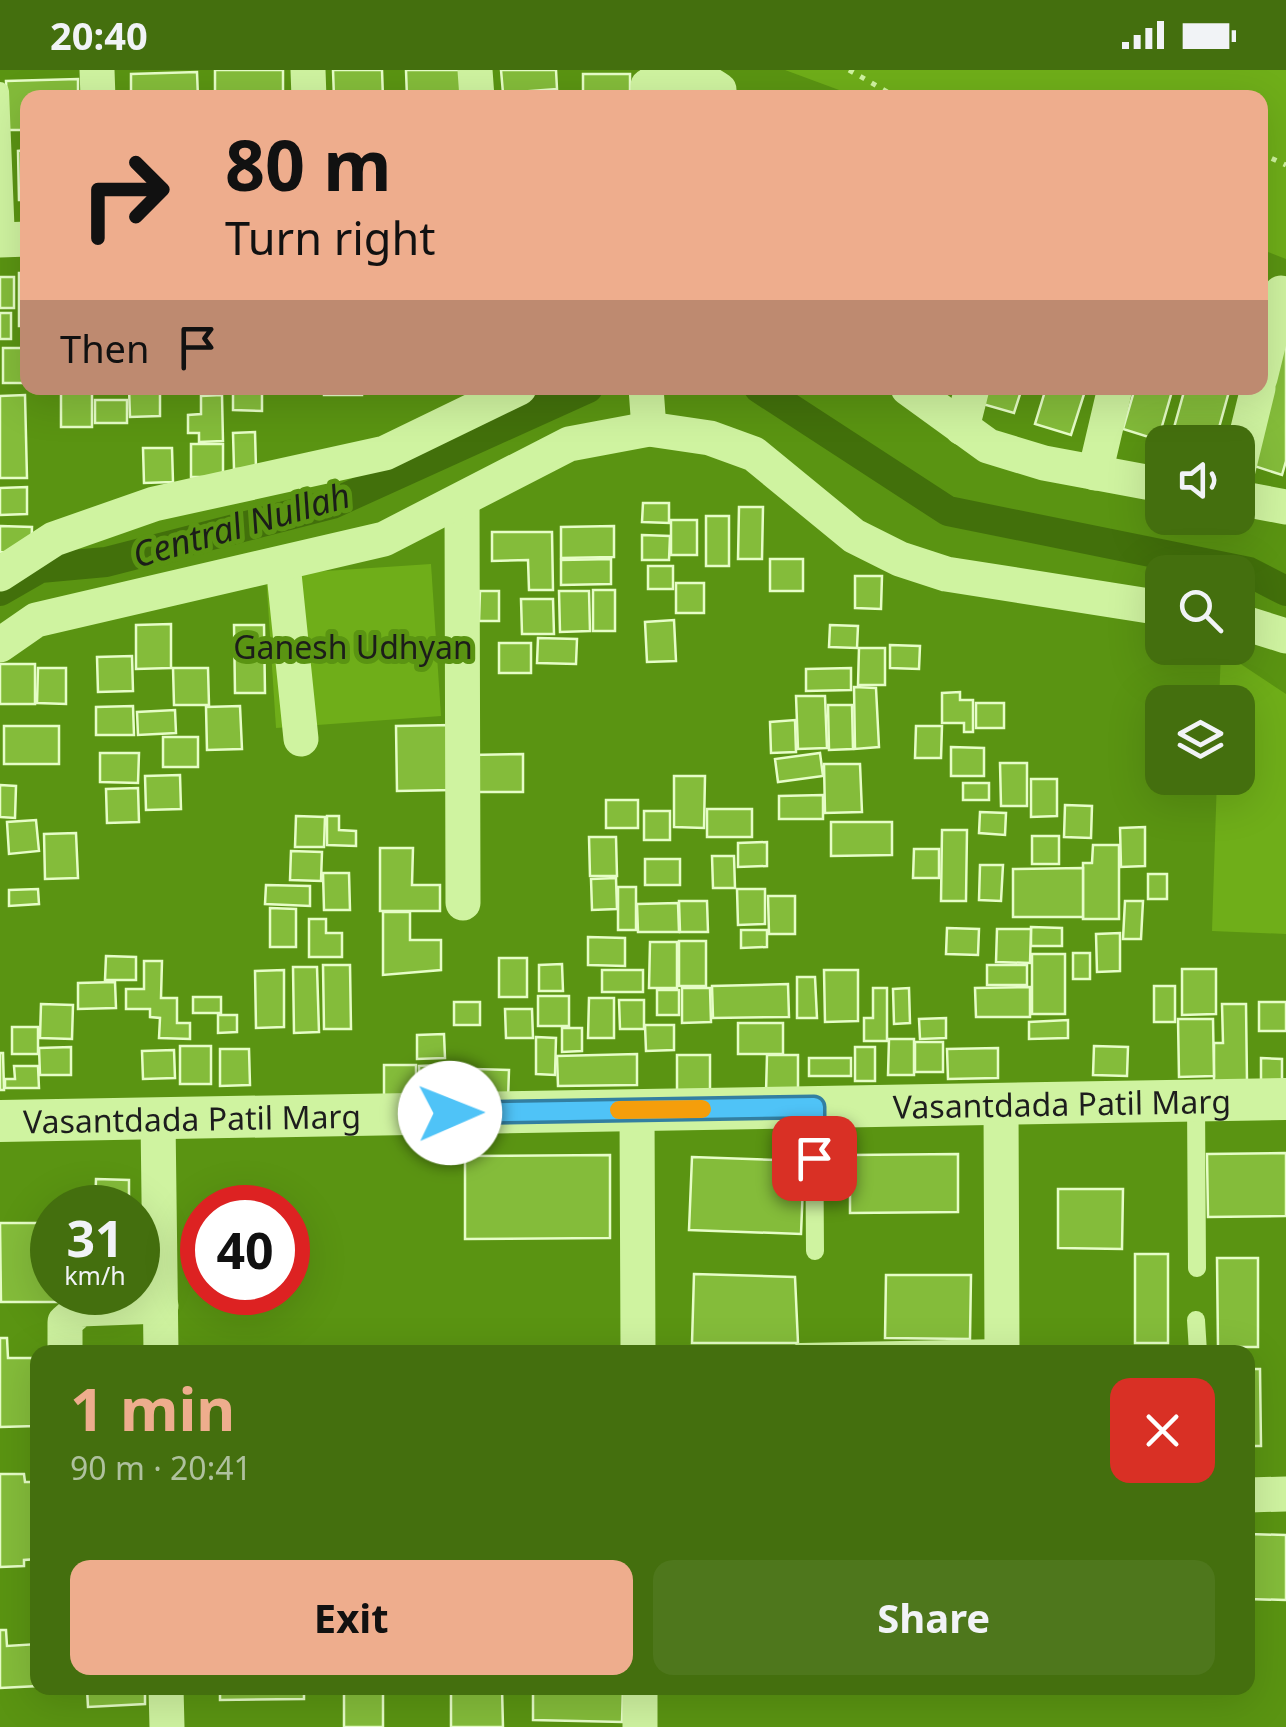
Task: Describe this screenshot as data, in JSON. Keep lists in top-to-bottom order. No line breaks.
{"streets":{"street":["Vasantdada Patil Marg"]},"water":["Central Nullah"],"parks":["Ganesh Udhyan"],"page":{"status":"20:40","turn":["80 m","Turn right"],"then":"Then","speed":"31 km/h","limit":"40","heading":["1 min","90 m · 20:41"],"buttons":["Exit","Share"]}}
